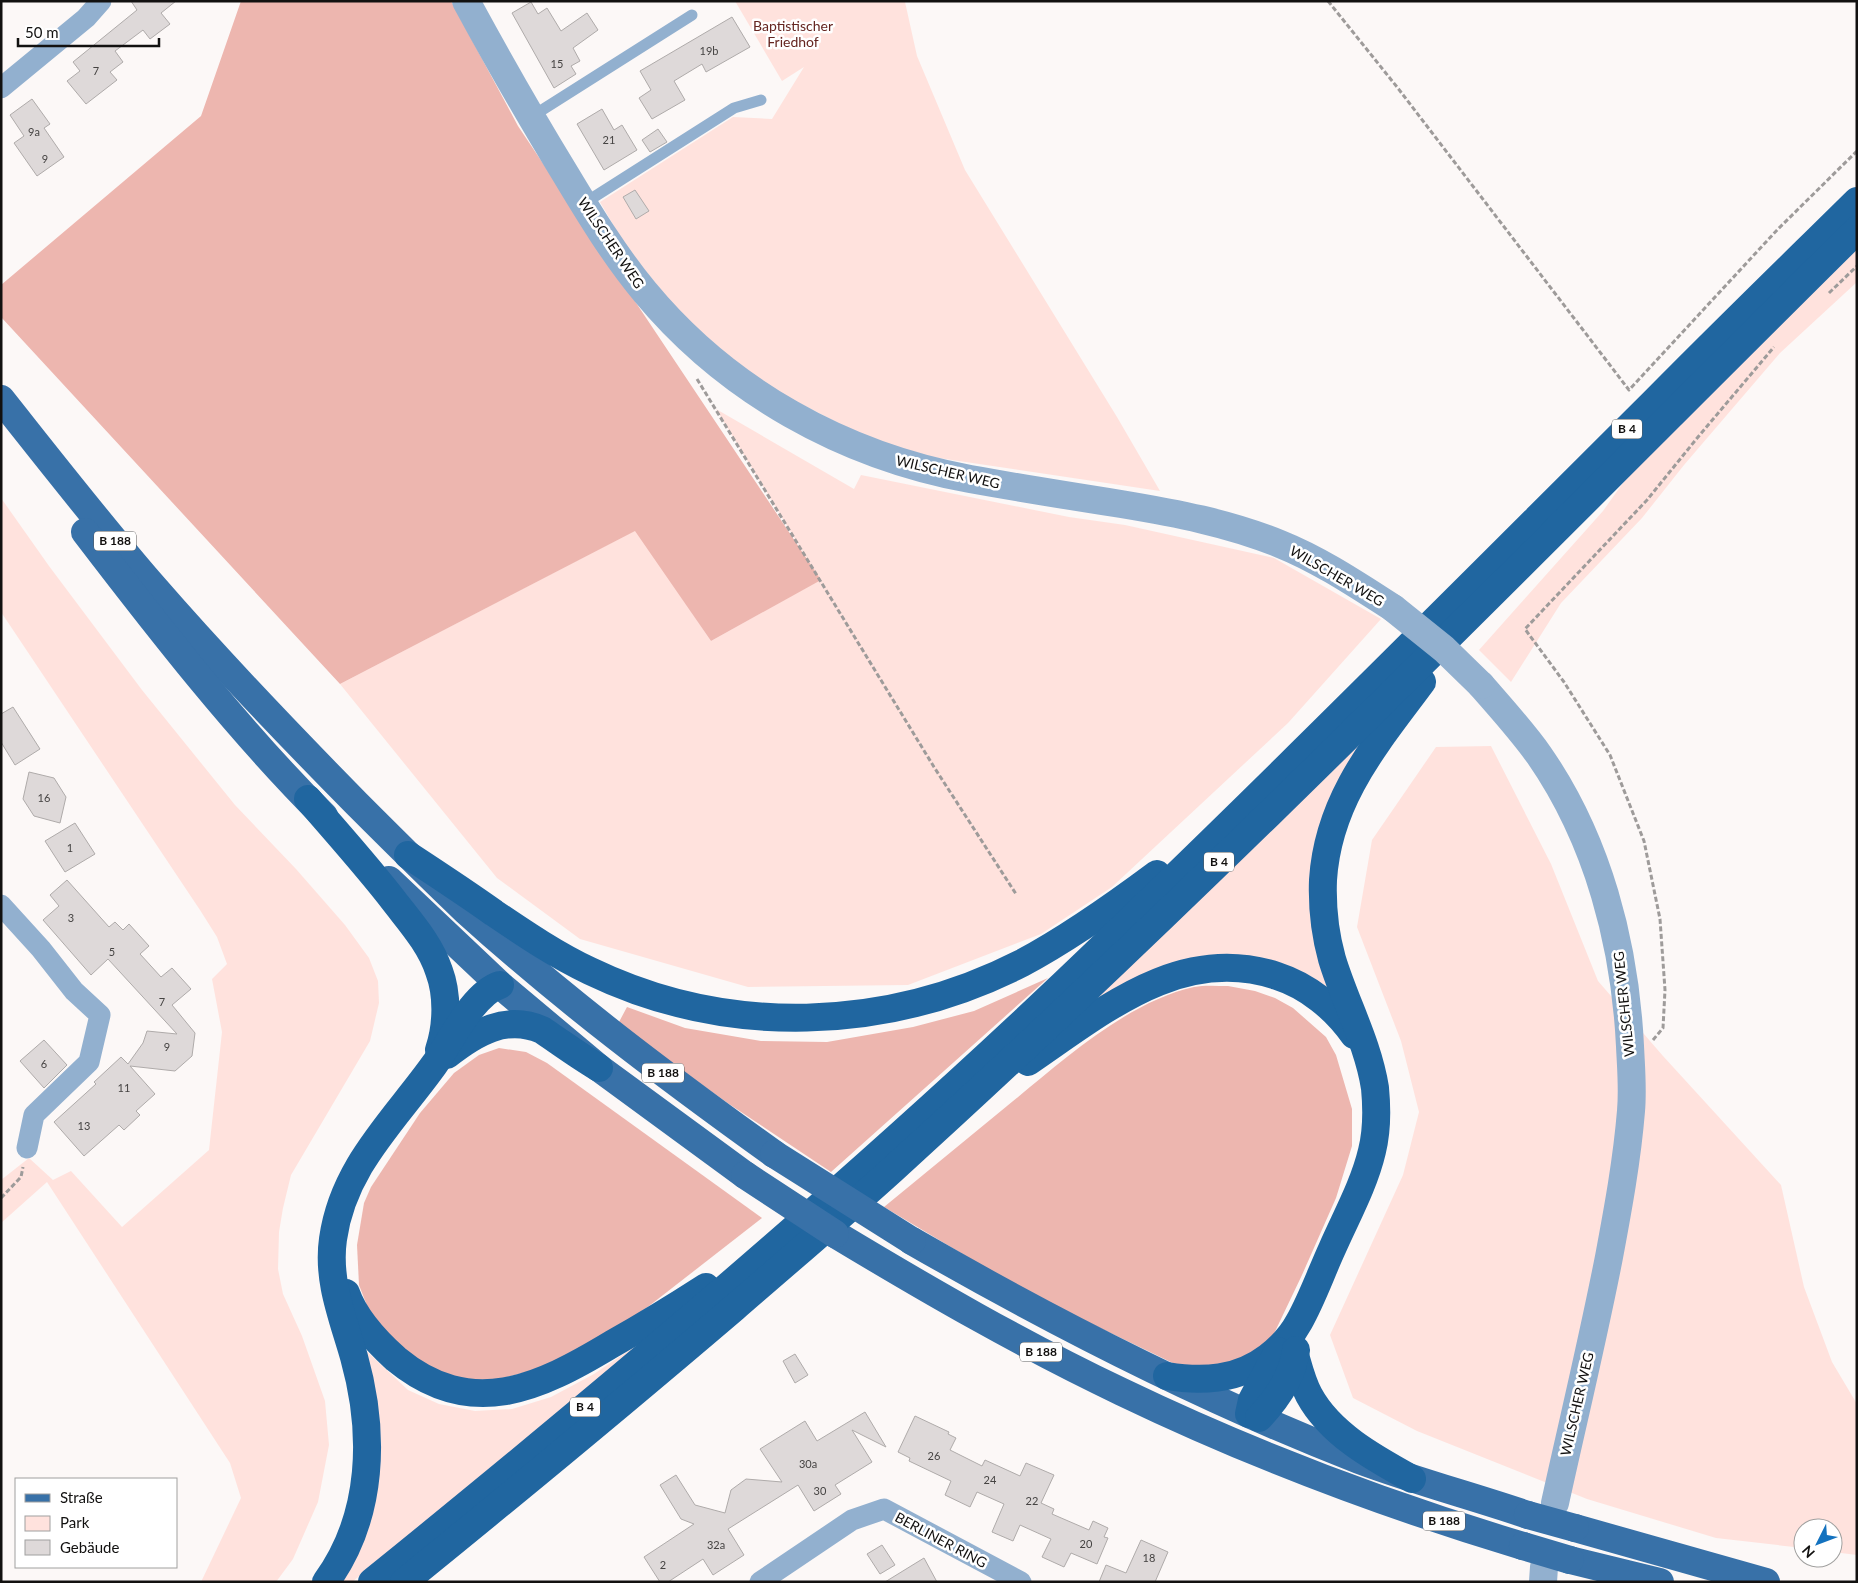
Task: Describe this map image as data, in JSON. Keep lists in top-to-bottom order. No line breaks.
{"streets":{"highway":["B 4"],"main road":["B 188"],"street":["WILSCHER WEG","BERLINER RING"]},"parks":["Baptistischer Friedhof"],"house_numbers":["19b","15","7","9a","21","9","16","1","3","5","7","9","6","11","13","26","30a","24","30","22","20","32a","18","2"],"legend":["Straße","Park","Gebäude"],"scale_bar":"50 m","north":"bottom left"}
